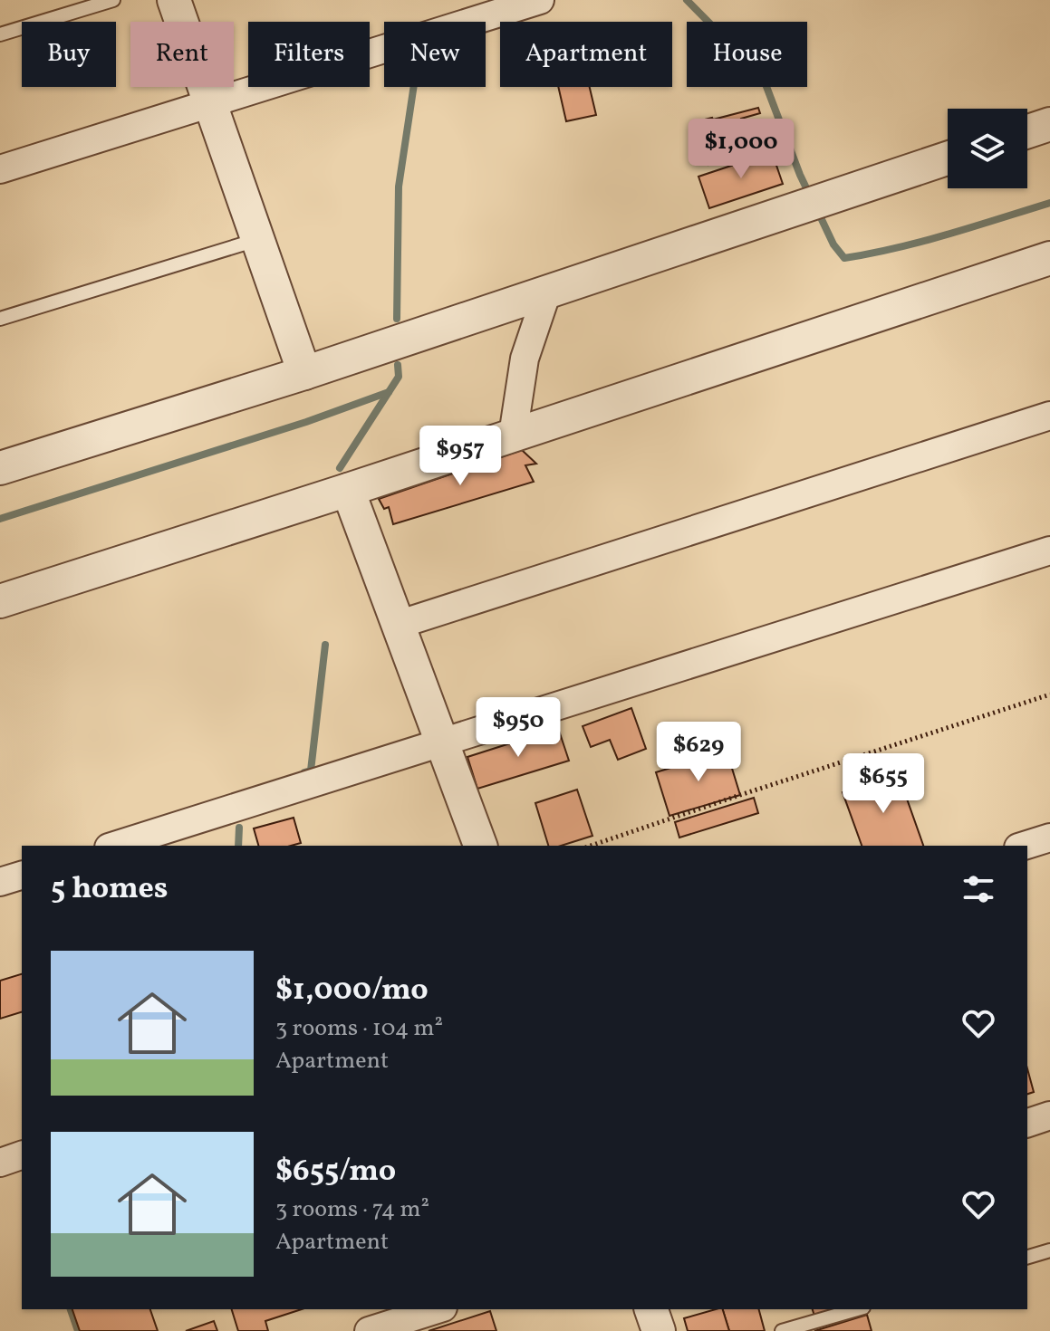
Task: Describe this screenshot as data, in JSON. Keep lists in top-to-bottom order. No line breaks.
{"page":{"chip":["Buy","Rent","Filters","New","Apartment","House"],"price":["$1,000","$957","$950","$629","$655"],"heading":"5 homes","list":[{"name":"$1,000/mo","note":"3 rooms · 104 m² · Apartment"},{"name":"$655/mo","note":"3 rooms · 74 m² · Apartment"}]}}
